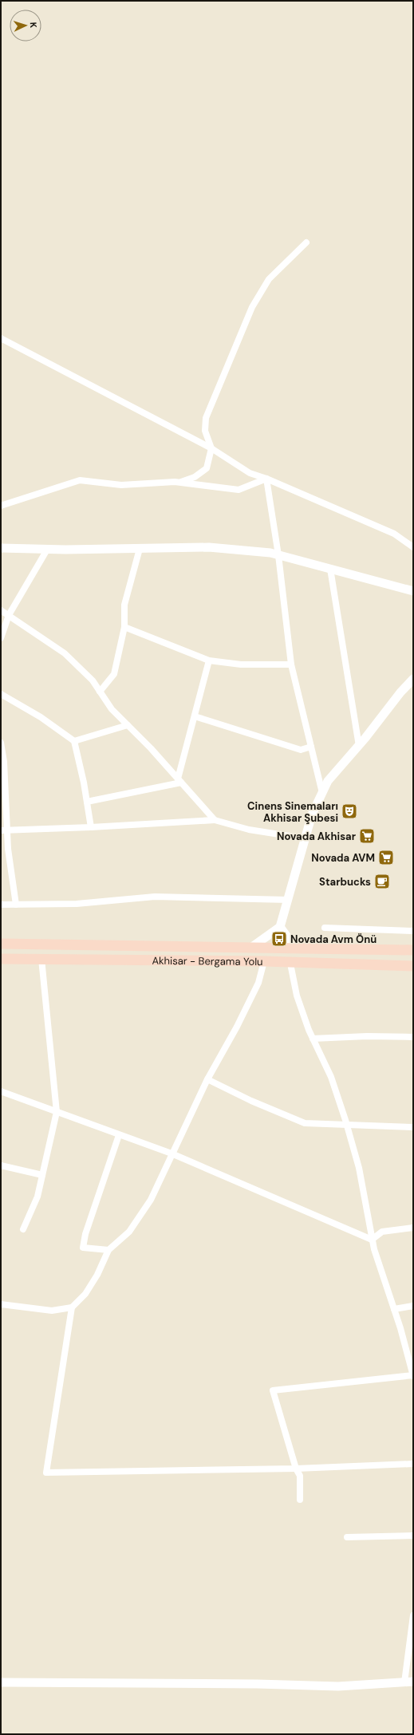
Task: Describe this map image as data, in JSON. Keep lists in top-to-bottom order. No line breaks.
{"streets":{"main road":["Akhisar - Bergama Yolu"]},"places":{"theatre":["Cinens Sinemaları Akhisar Şubesi"],"supermarket":["Novada Akhisar","Novada AVM"],"cafe":["Starbucks"],"bus stop":["Novada Avm Önü"]},"north":"right"}
